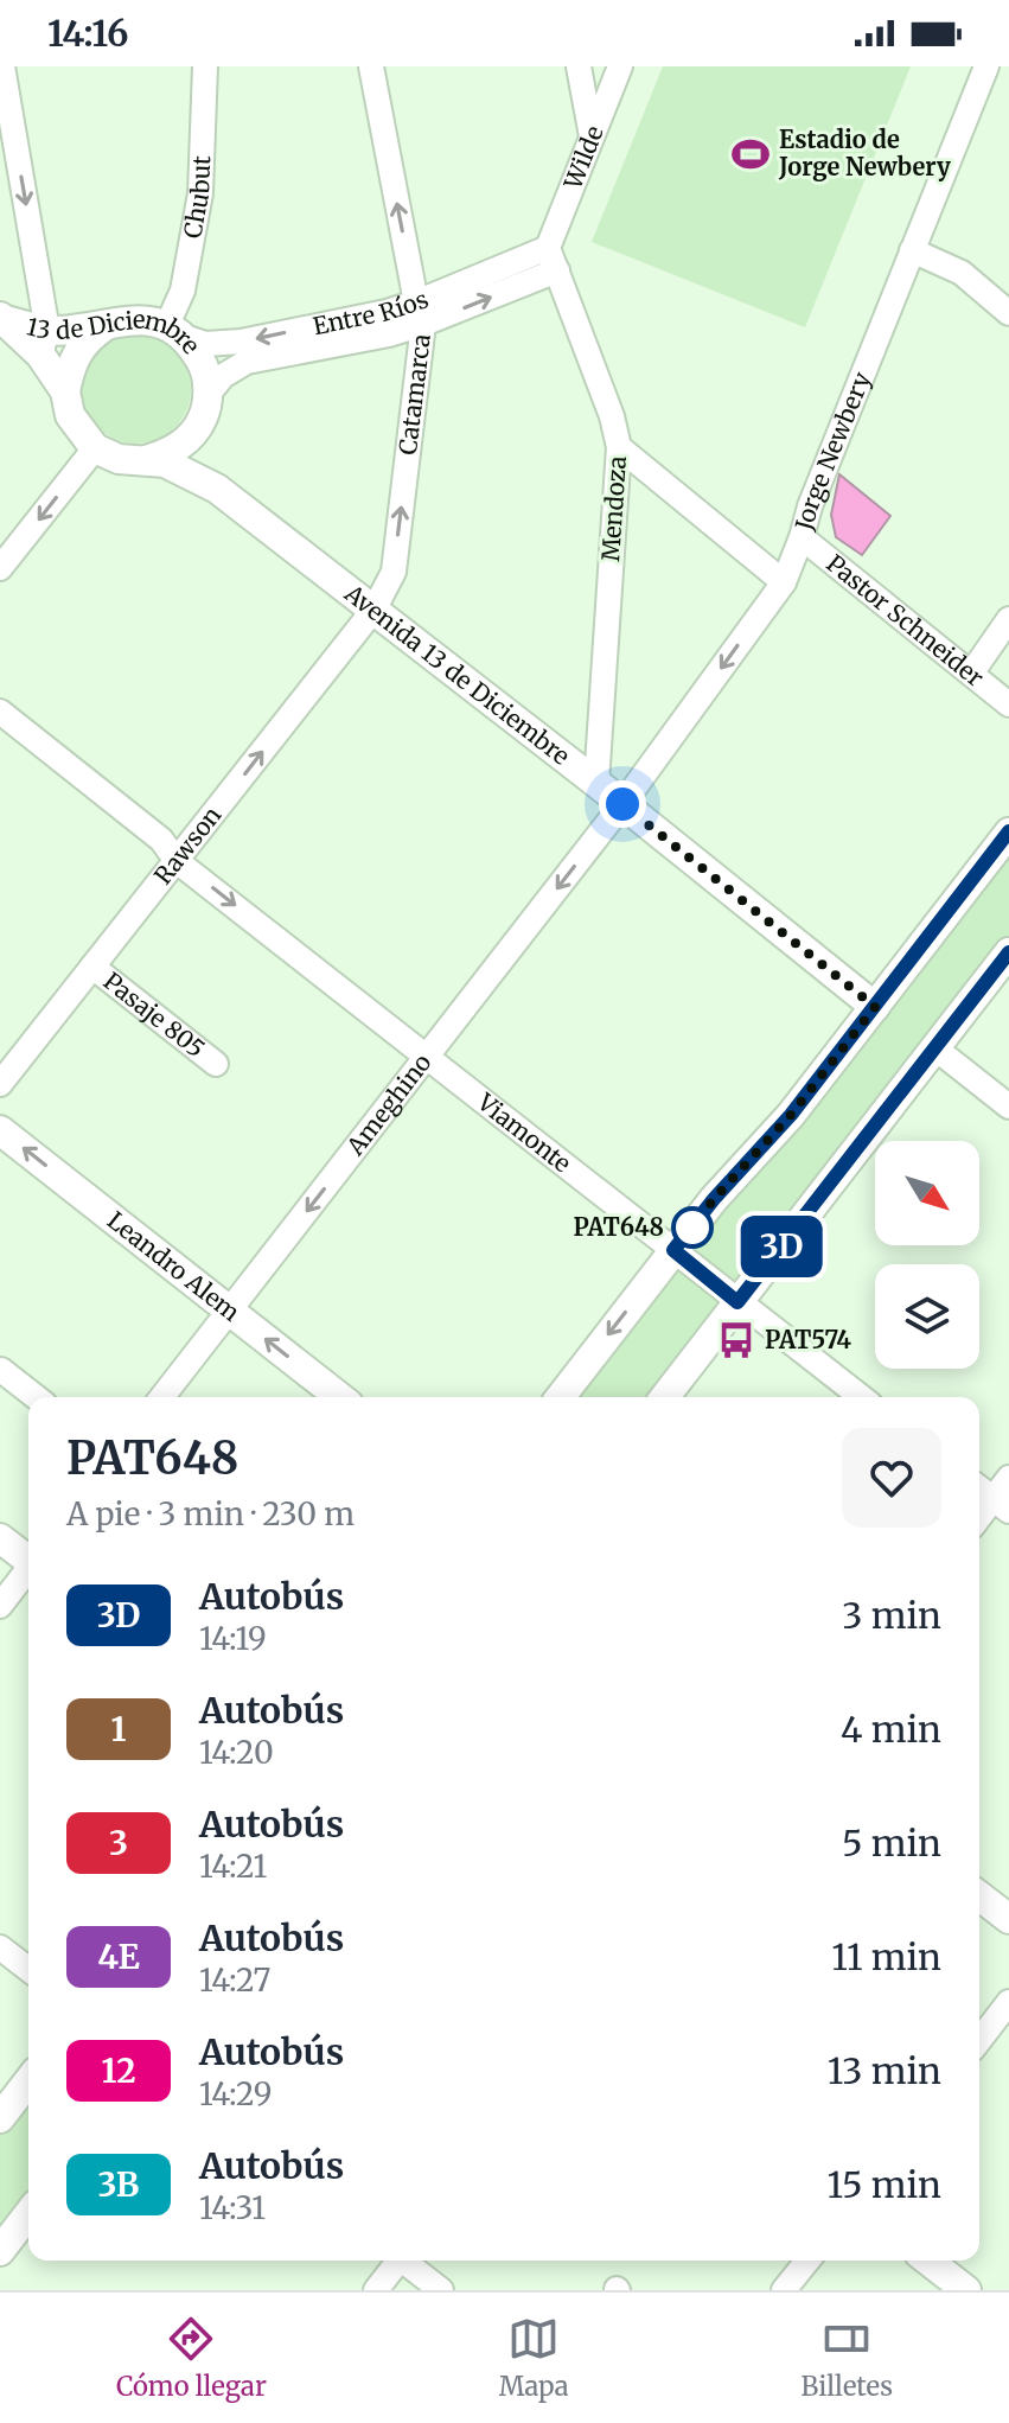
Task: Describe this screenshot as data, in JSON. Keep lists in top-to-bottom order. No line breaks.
{"streets":{"main road":["13 de Diciembre","Avenida 13 de Diciembre","Leandro Alem"],"street":["Wilde","Chubut","Entre Ríos","Catamarca","Jorge Newbery","Mendoza","Pastor Schneider","Rawson","Pasaje 805","Ameghino","Viamonte"]},"crossings":[["Wilde","Entre Ríos"],["Wilde","Mendoza"],["Chubut","Entre Ríos"],["Chubut","13 de Diciembre"],["Entre Ríos","13 de Diciembre"],["Entre Ríos","Catamarca"],["Entre Ríos","Mendoza"],["Catamarca","Avenida 13 de Diciembre"],["Catamarca","Rawson"],["Jorge Newbery","Pastor Schneider"],["Jorge Newbery","Avenida 13 de Diciembre"],["Jorge Newbery","Ameghino"],["Mendoza","Avenida 13 de Diciembre"],["Avenida 13 de Diciembre","Rawson"],["Avenida 13 de Diciembre","Ameghino"],["Rawson","Pasaje 805"],["Rawson","Viamonte"],["Ameghino","Viamonte"],["Ameghino","Leandro Alem"]],"one_way":["Catamarca","Rawson","Ameghino","Leandro Alem"],"places":{"sports":["Estadio de Jorge Newbery"],"other":["PAT648"],"bus stop":["PAT574"]},"lines":["bus line 3D"],"north":"bottom right","page":{"status":"14:16","on_map":"3D","heading":["PAT648","A pie · 3 min · 230 m"],"list":[{"mark":"3D","name":"Autobús","note":"14:19","value":"3 min"},{"mark":"1","name":"Autobús","note":"14:20","value":"4 min"},{"mark":"3","name":"Autobús","note":"14:21","value":"5 min"},{"mark":"4E","name":"Autobús","note":"14:27","value":"11 min"},{"mark":"12","name":"Autobús","note":"14:29","value":"13 min"},{"mark":"3B","name":"Autobús","note":"14:31","value":"15 min"}],"tabs":["Cómo llegar","Mapa","Billetes"]}}
